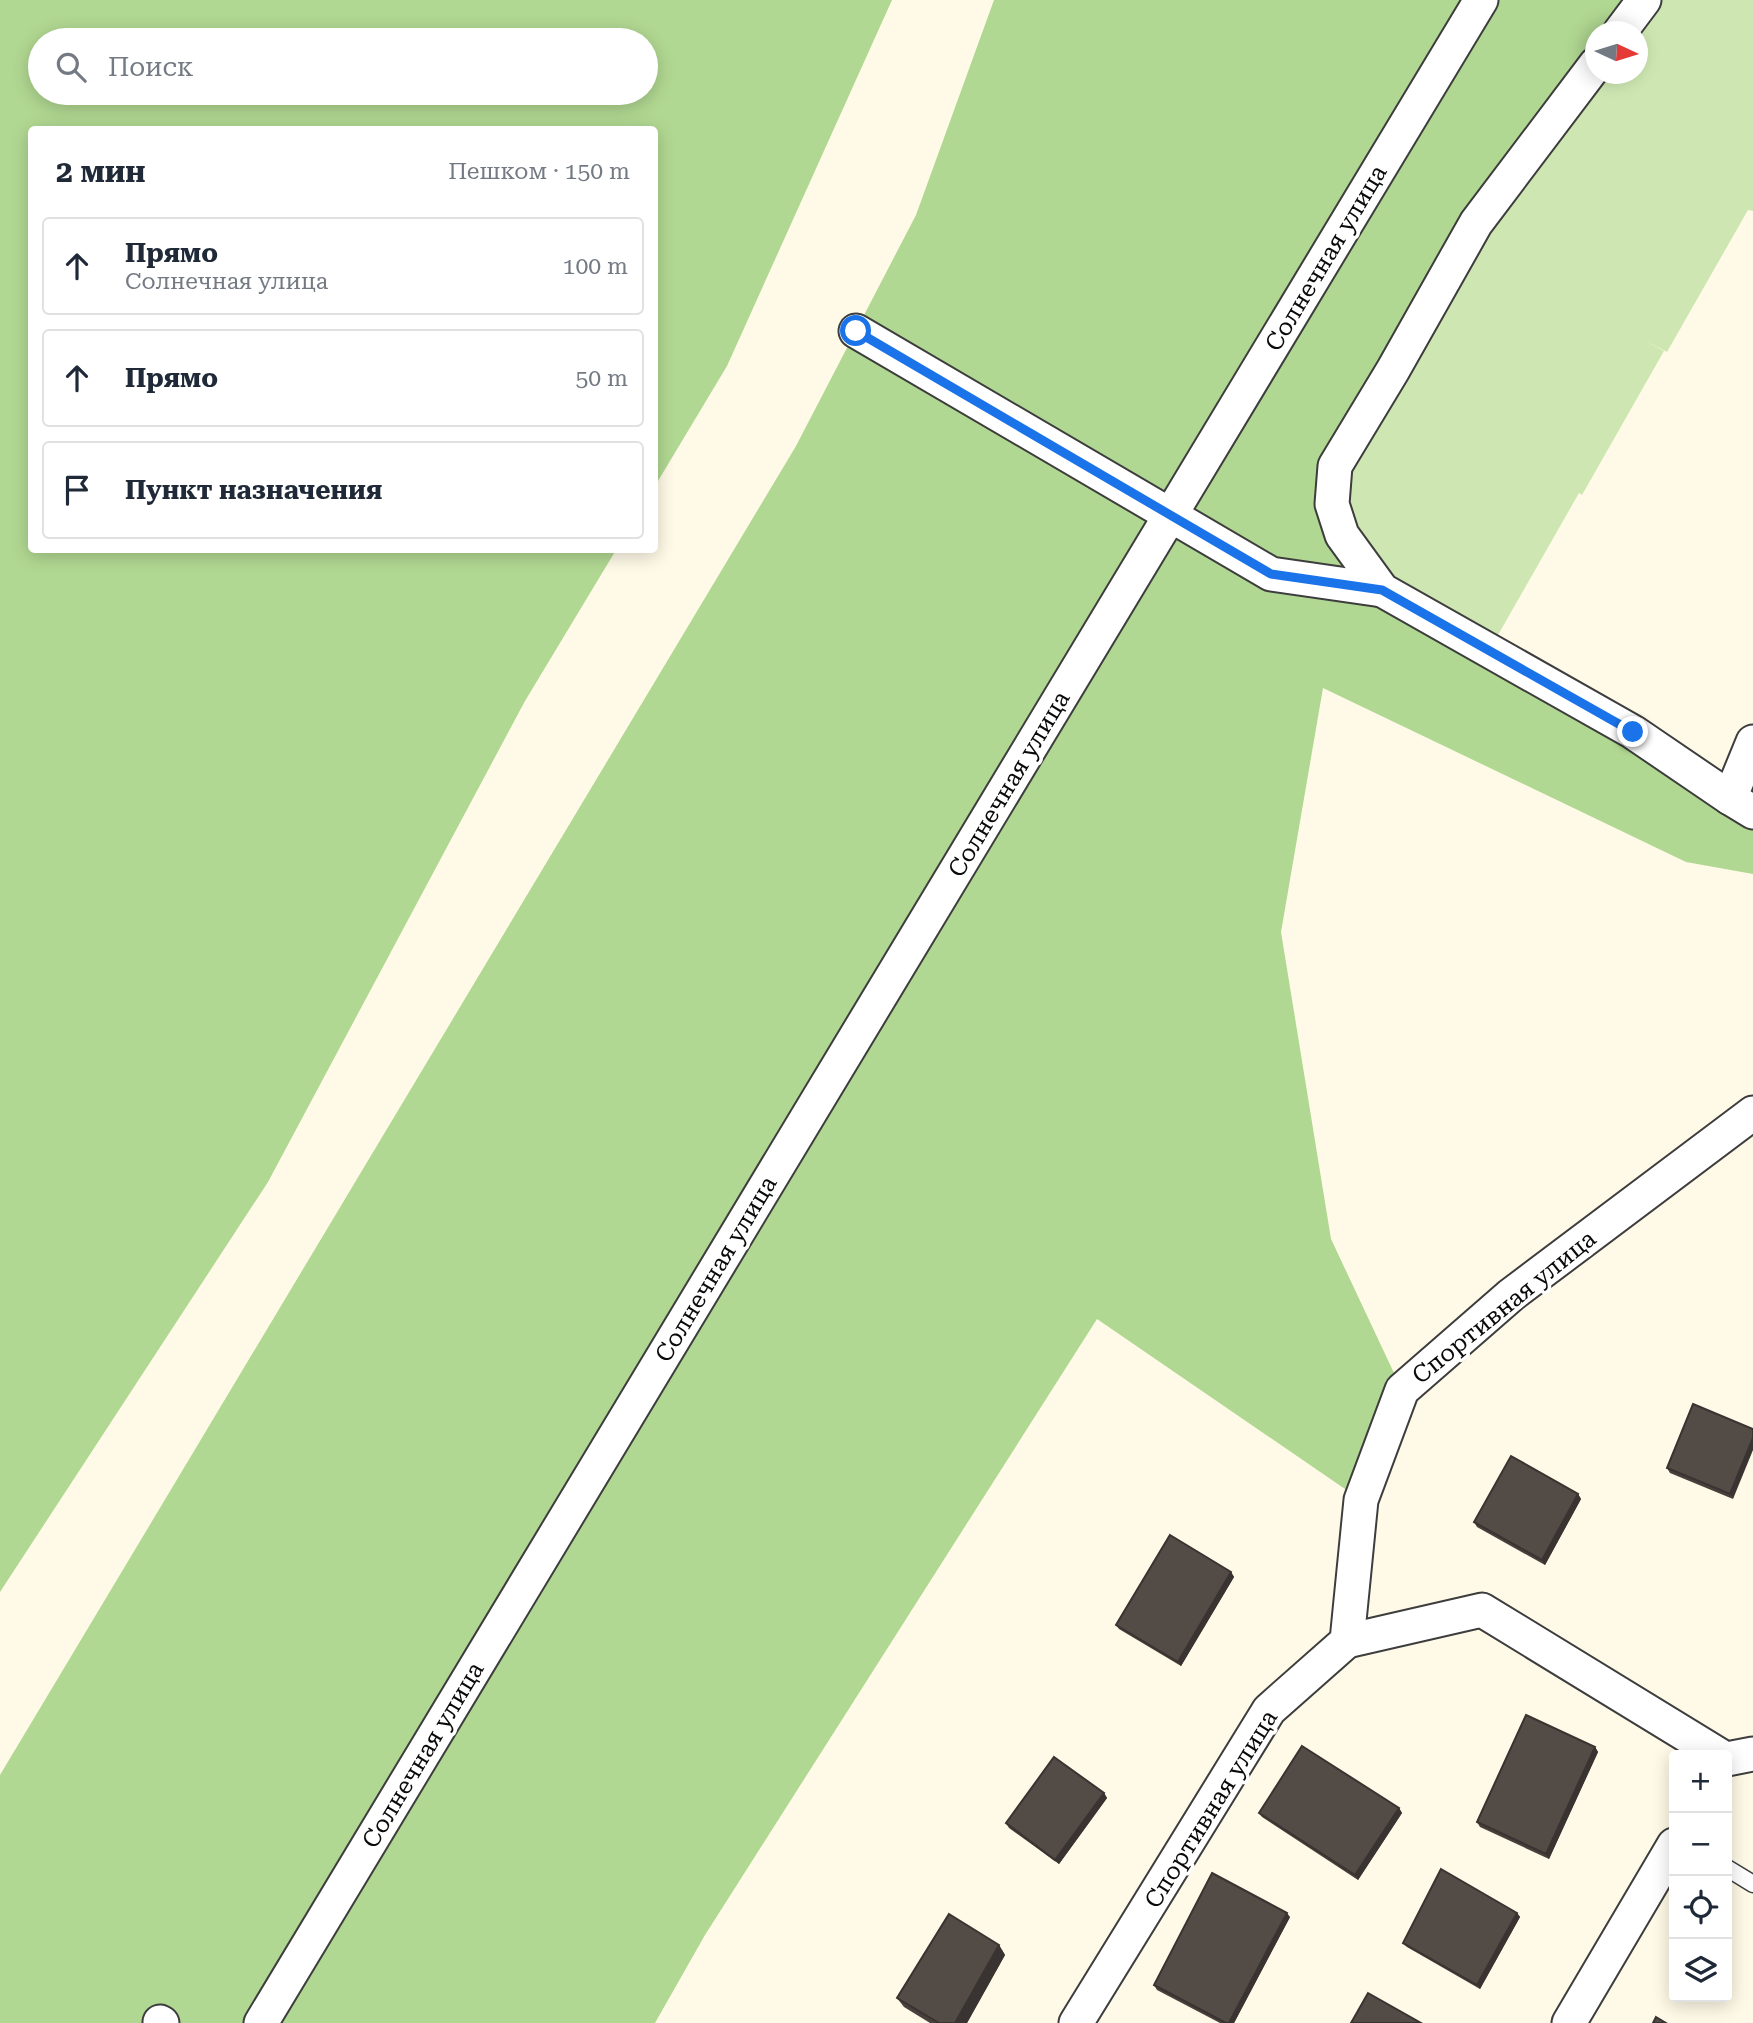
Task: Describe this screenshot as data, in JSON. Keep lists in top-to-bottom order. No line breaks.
{"streets":{"street":["Солнечная улица","Спортивная улица"]},"north":"right","page":{"search":"Поиск","heading":["2 мин","Пешком · 150 m"],"list":[["Прямо","Солнечная улица","100 m"],["Прямо","50 m"],"Пункт назначения"],"map_buttons":["+","−"]}}
